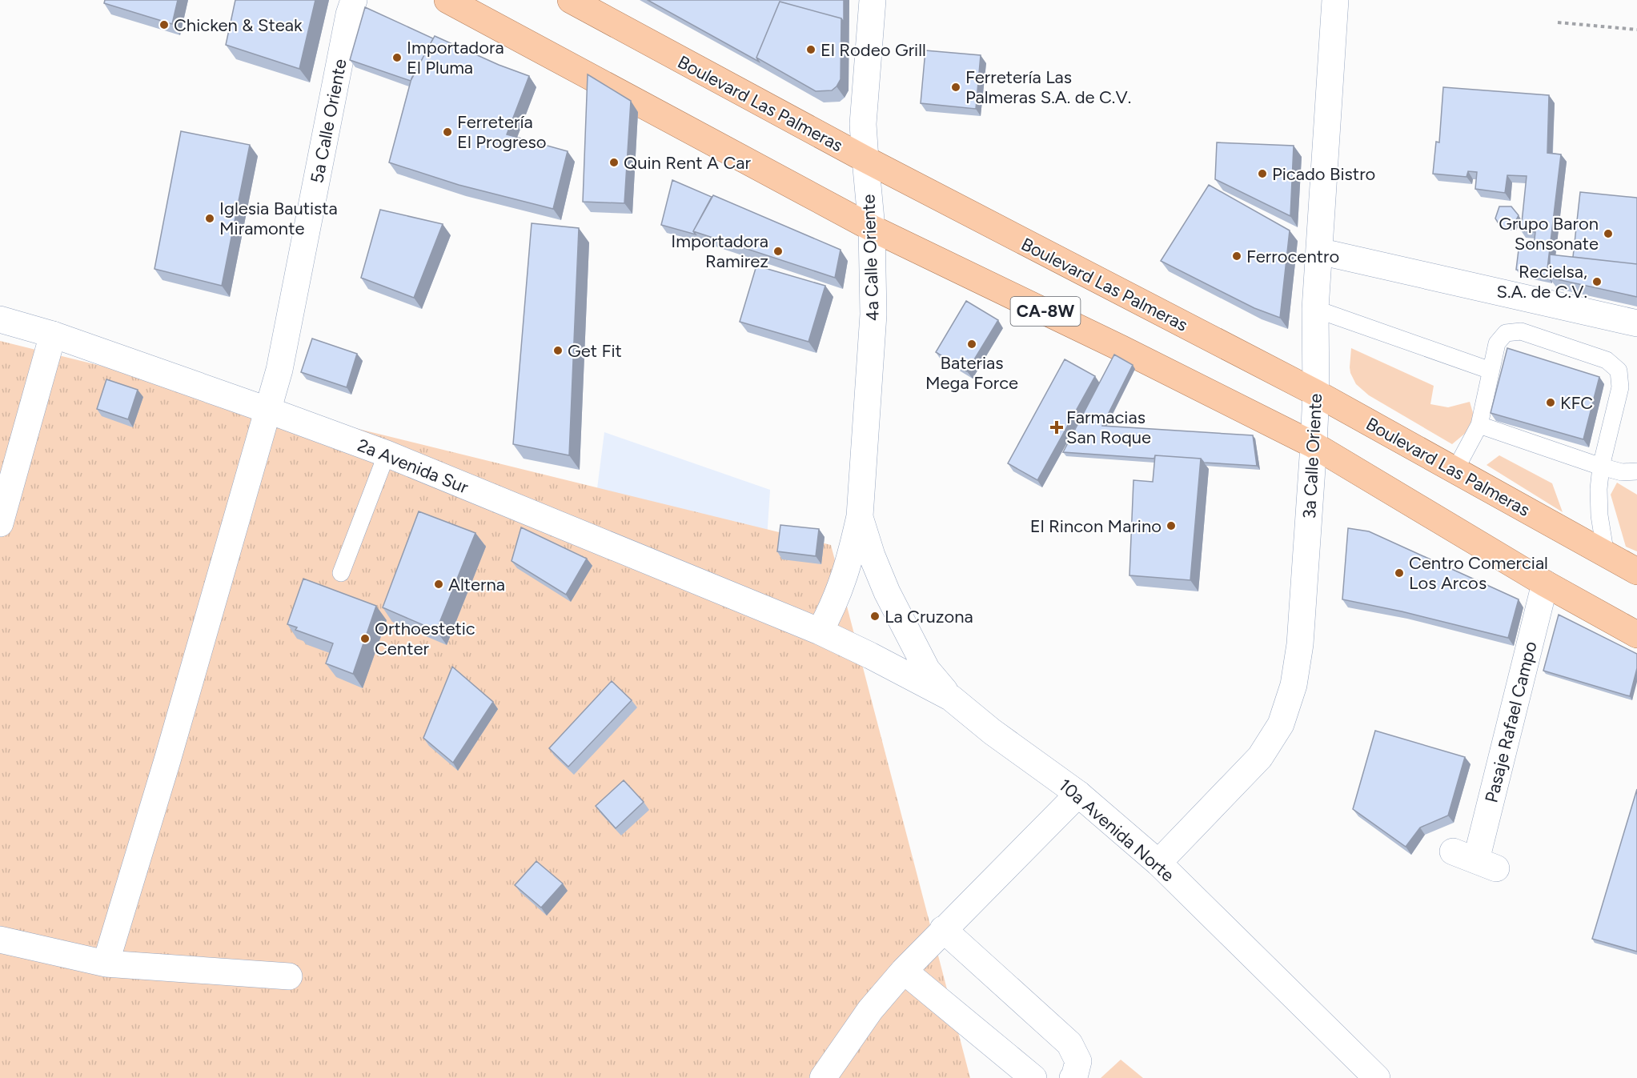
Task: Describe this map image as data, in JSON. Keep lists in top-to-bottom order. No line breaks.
{"streets":{"main road":["Boulevard Las Palmeras","CA-8W"],"street":["5a Calle Oriente","4a Calle Oriente","3a Calle Oriente","2a Avenida Sur","Pasaje Rafael Campo","10a Avenida Norte"]},"crossings":[["Boulevard Las Palmeras","4a Calle Oriente"],["Boulevard Las Palmeras","3a Calle Oriente"],["5a Calle Oriente","2a Avenida Sur"],["4a Calle Oriente","CA-8W"],["4a Calle Oriente","2a Avenida Sur"],["4a Calle Oriente","10a Avenida Norte"],["CA-8W","3a Calle Oriente"],["CA-8W","Pasaje Rafael Campo"],["3a Calle Oriente","10a Avenida Norte"],["2a Avenida Sur","10a Avenida Norte"]],"places":{"other":["Chicken & Steak","El Rodeo Grill","Importadora El Pluma","Ferretería Las Palmeras S.A. de C.V.","Ferretería El Progreso","Quin Rent A Car","Picado Bistro","Iglesia Bautista Miramonte","Grupo Baron Sonsonate","Importadora Ramirez","Ferrocentro","Recielsa, S.A. de C.V.","Baterias Mega Force","Get Fit","KFC","El Rincon Marino","Centro Comercial Los Arcos","Alterna","La Cruzona","Orthoestetic Center"],"health":["Farmacias San Roque"]}}
